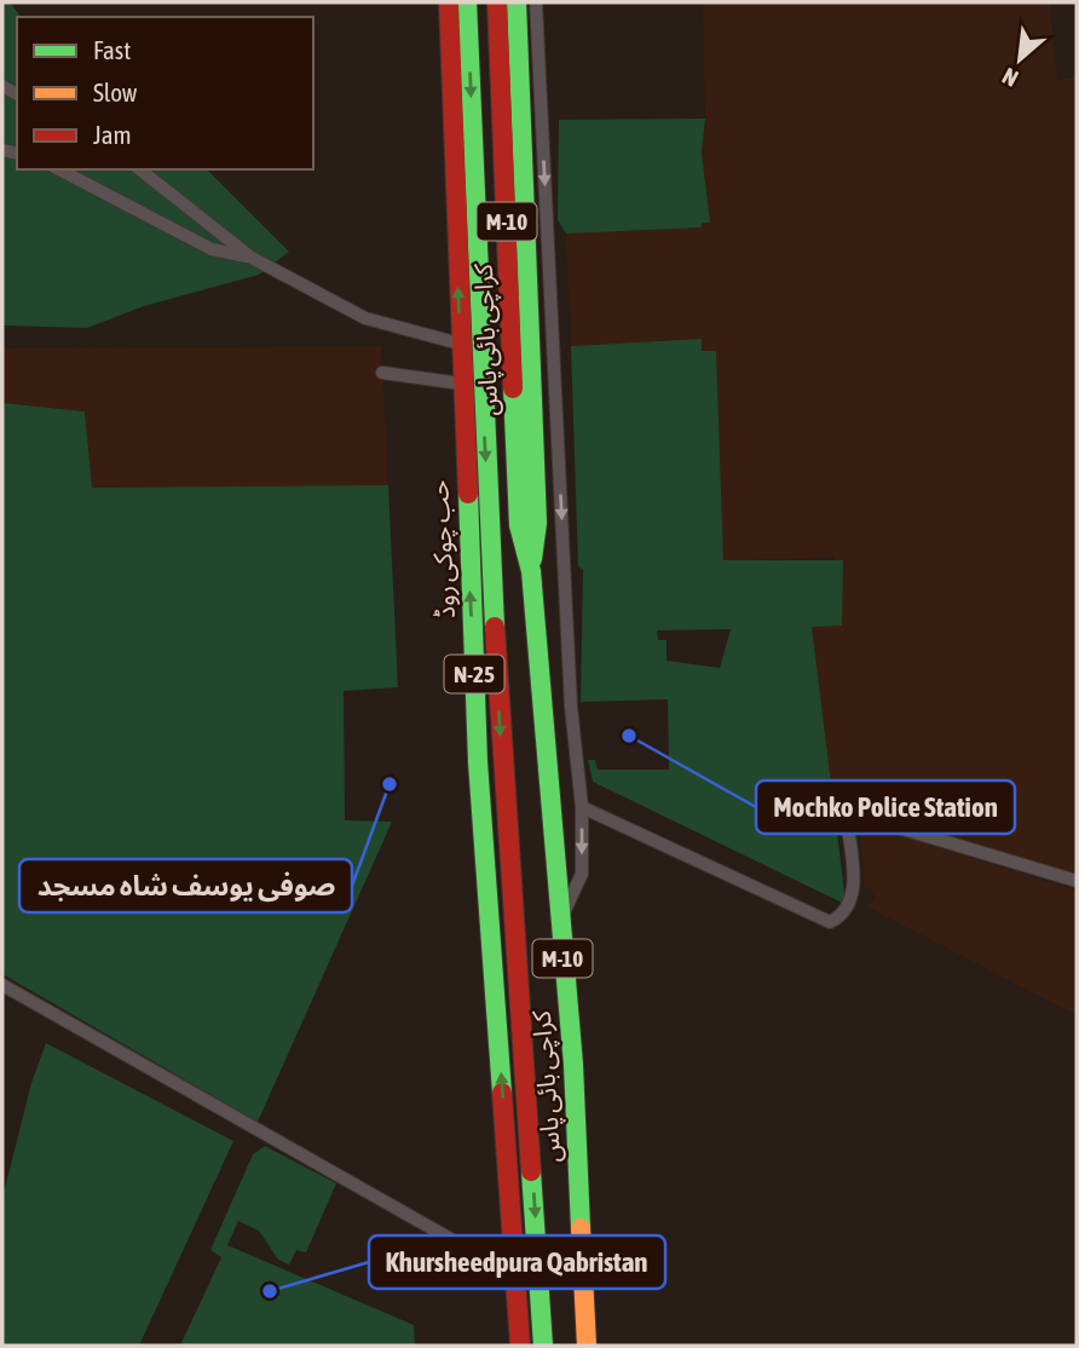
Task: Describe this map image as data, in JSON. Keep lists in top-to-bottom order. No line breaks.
{"streets":{"highway":["M-10","کراچی بائی پاس","حب چوکی روڈ","N-25"]},"places":["Mochko Police Station","صوفی یوسف شاہ مسجد","Khursheedpura Qabristan"],"legend":["Fast","Slow","Jam"],"north":"bottom left"}
